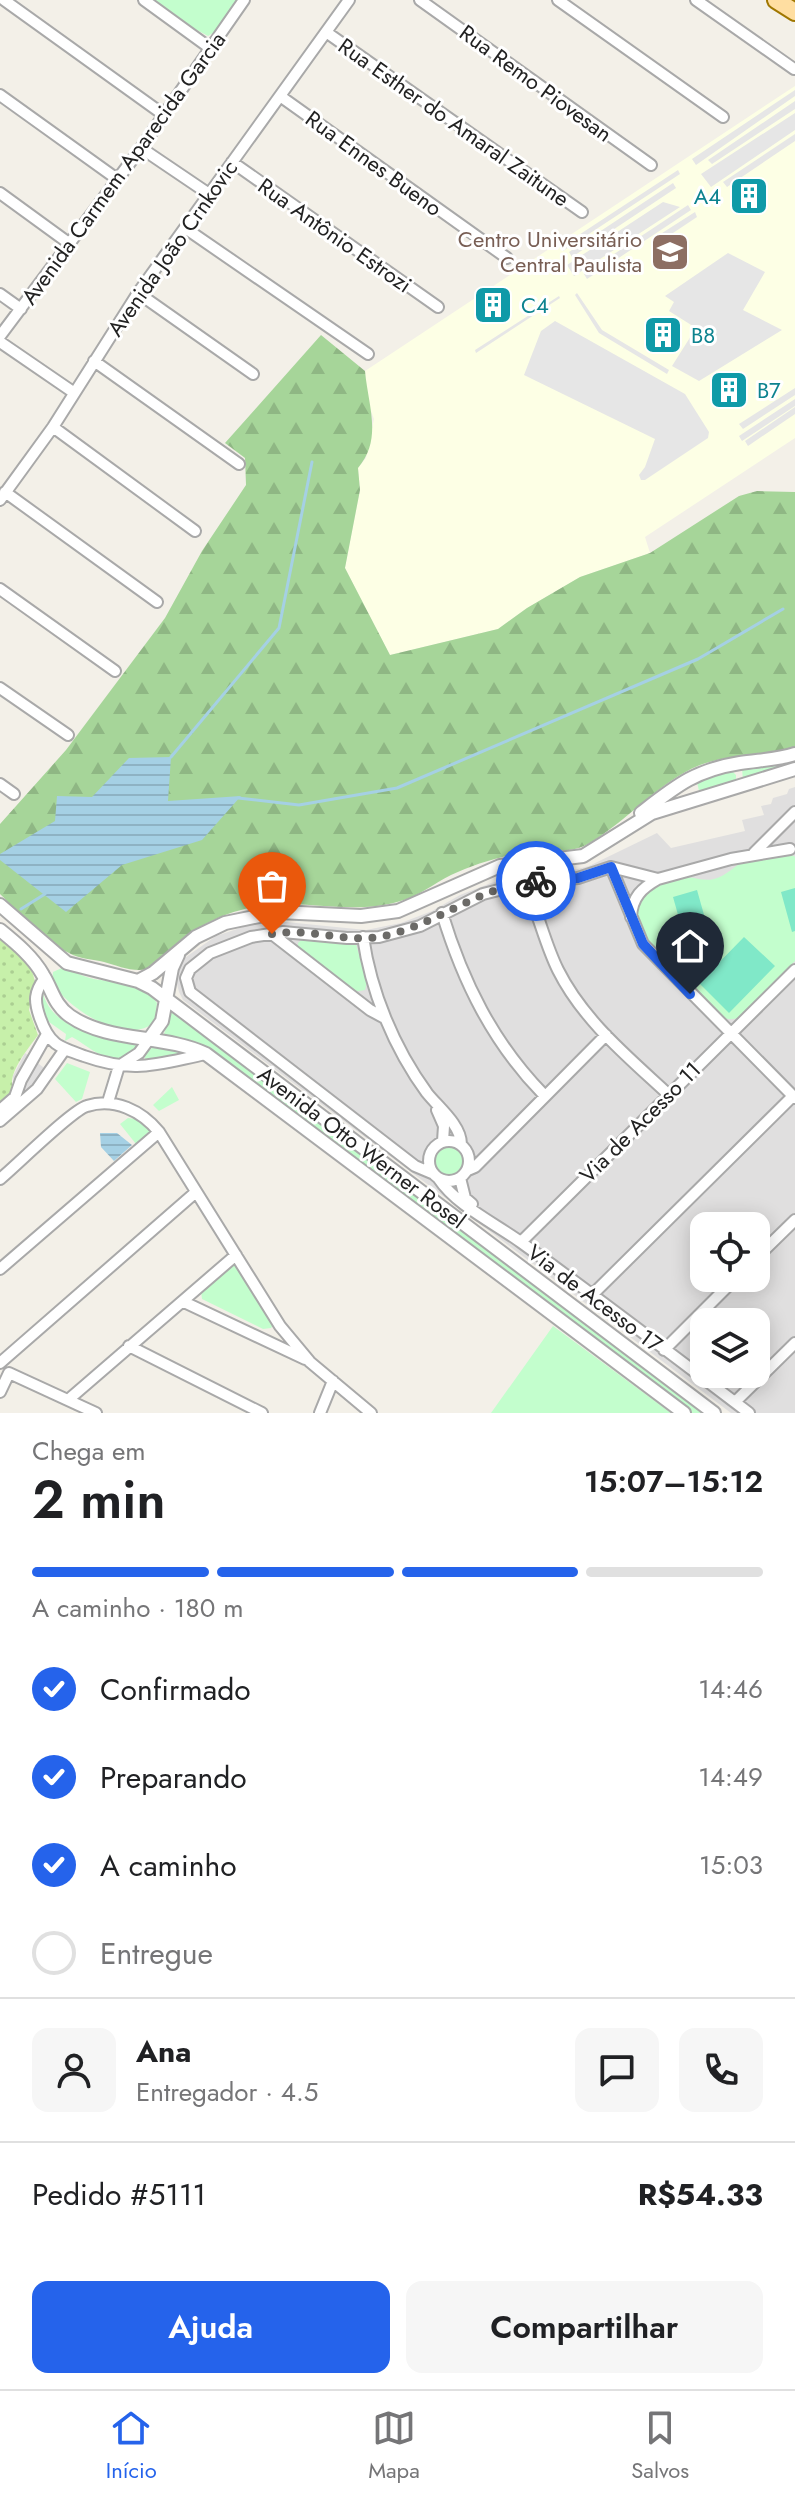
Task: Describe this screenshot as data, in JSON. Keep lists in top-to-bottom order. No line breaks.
{"streets":{"street":["Rua Remo Piovesan","Rua Esther do Amaral Zaitune","Rua Ennes Bueno","Avenida Carmem Aparecida Garcia","Rua Antônio Estrozi","Avenida João Crnkovic","Via de Acesso 11","Avenida Otto Werner Rosel","Via de Acesso 17"]},"crossings":[["Rua Esther do Amaral Zaitune","Avenida João Crnkovic"],["Rua Ennes Bueno","Avenida João Crnkovic"],["Rua Antônio Estrozi","Avenida João Crnkovic"],["Via de Acesso 11","Via de Acesso 17"]],"places":{"building":["A4","C4","B8","B7"],"school or university":["Centro Universitário Central Paulista"]},"page":{"heading":["2 min","Chega em","15:07–15:12"],"panel":["Ana","Entregador · 4.5","Pedido #5111","R$54.33"],"bar":"A caminho · 180 m","list":[["Confirmado","14:46"],["Preparando","14:49"],["A caminho","15:03"],"Entregue"],"buttons":["Ajuda","Compartilhar"],"tabs":["Início","Mapa","Salvos"]}}
